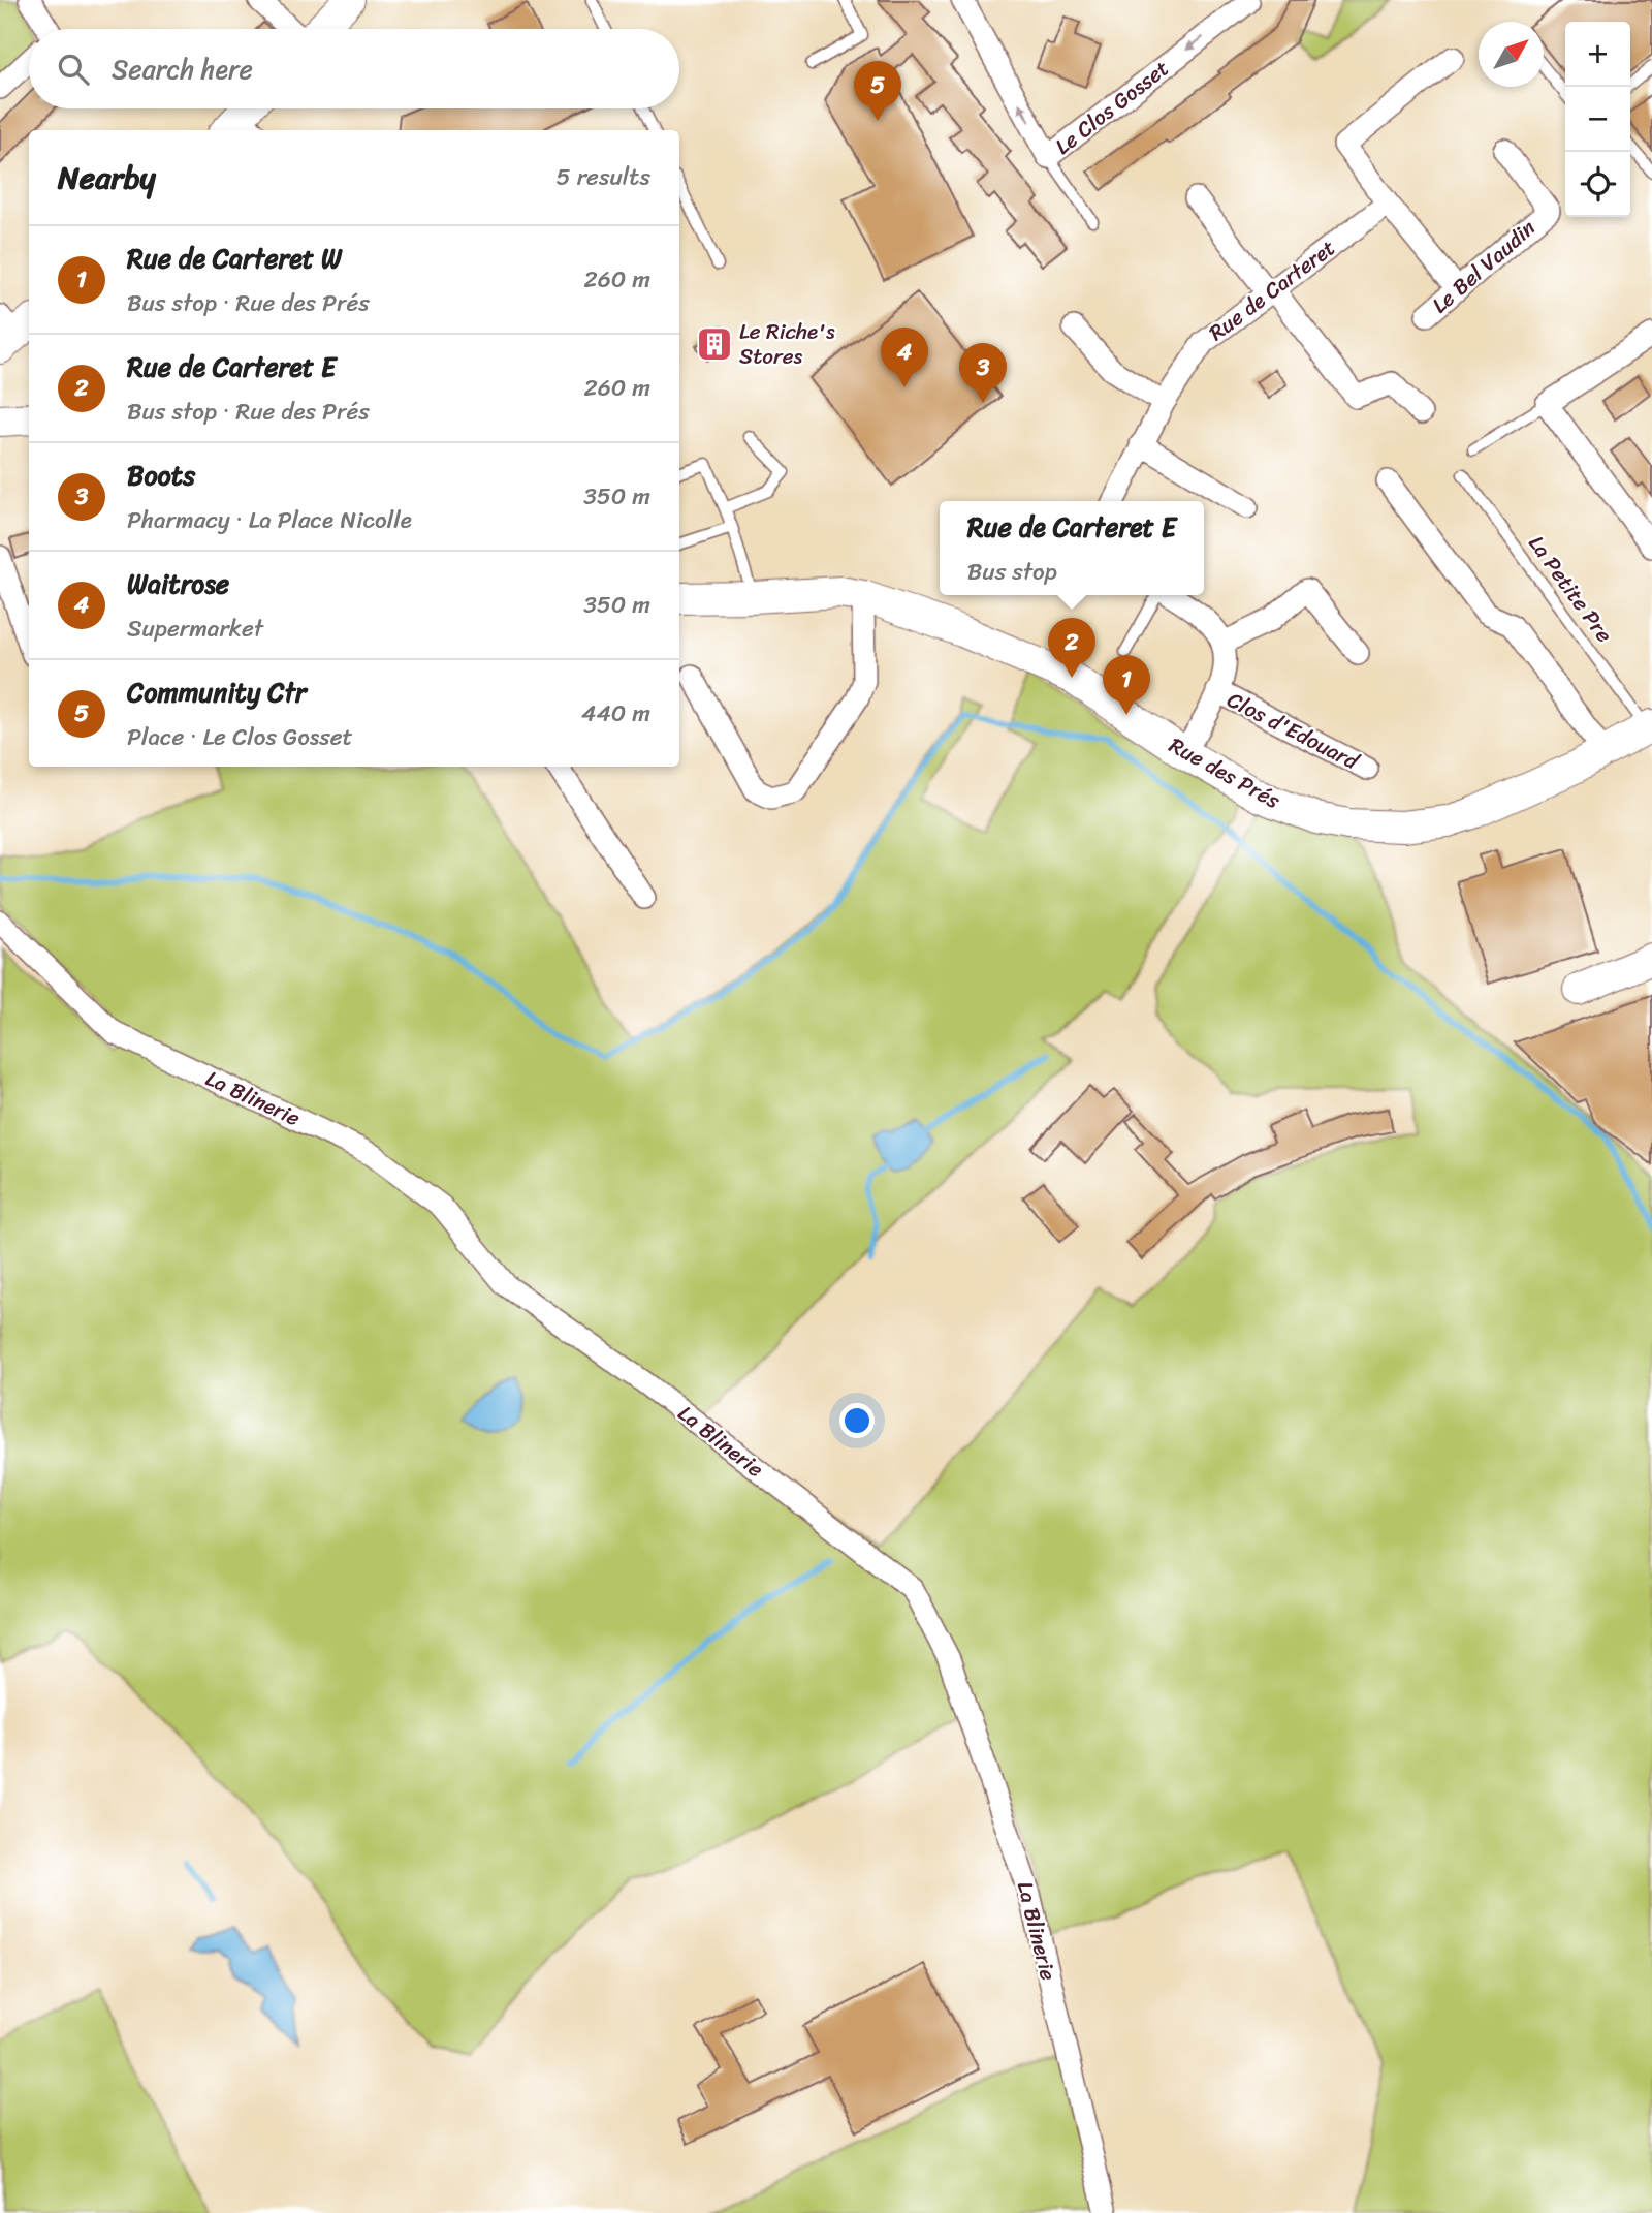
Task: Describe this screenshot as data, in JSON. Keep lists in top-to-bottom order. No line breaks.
{"streets":{"main road":["Rue des Prés"],"street":["Le Clos Gosset","Le Bel Vaudin","Rue de Carteret","Clos d'Edouard","La Blinerie"],"lane":["La Petite Pre"]},"crossings":[["La Petite Pre","Rue des Prés"]],"places":{"building":["Le Riche's Stores"]},"north":"top right","page":{"map_buttons":["+","−"],"search":"Search here","pins":["5","4","3","2","1"],"heading":["Nearby","5 results"],"list":[{"mark":"1","name":"Rue de Carteret W","note":"Bus stop · Rue des Prés","value":"260 m"},{"mark":"2","name":"Rue de Carteret E","note":"Bus stop · Rue des Prés","value":"260 m"},{"mark":"3","name":"Boots","note":"Pharmacy · La Place Nicolle","value":"350 m"},{"mark":"4","name":"Waitrose","note":"Supermarket","value":"350 m"},{"mark":"5","name":"Community Ctr","note":"Place · Le Clos Gosset","value":"440 m"}],"popup":["Rue de Carteret E","Bus stop"]}}
